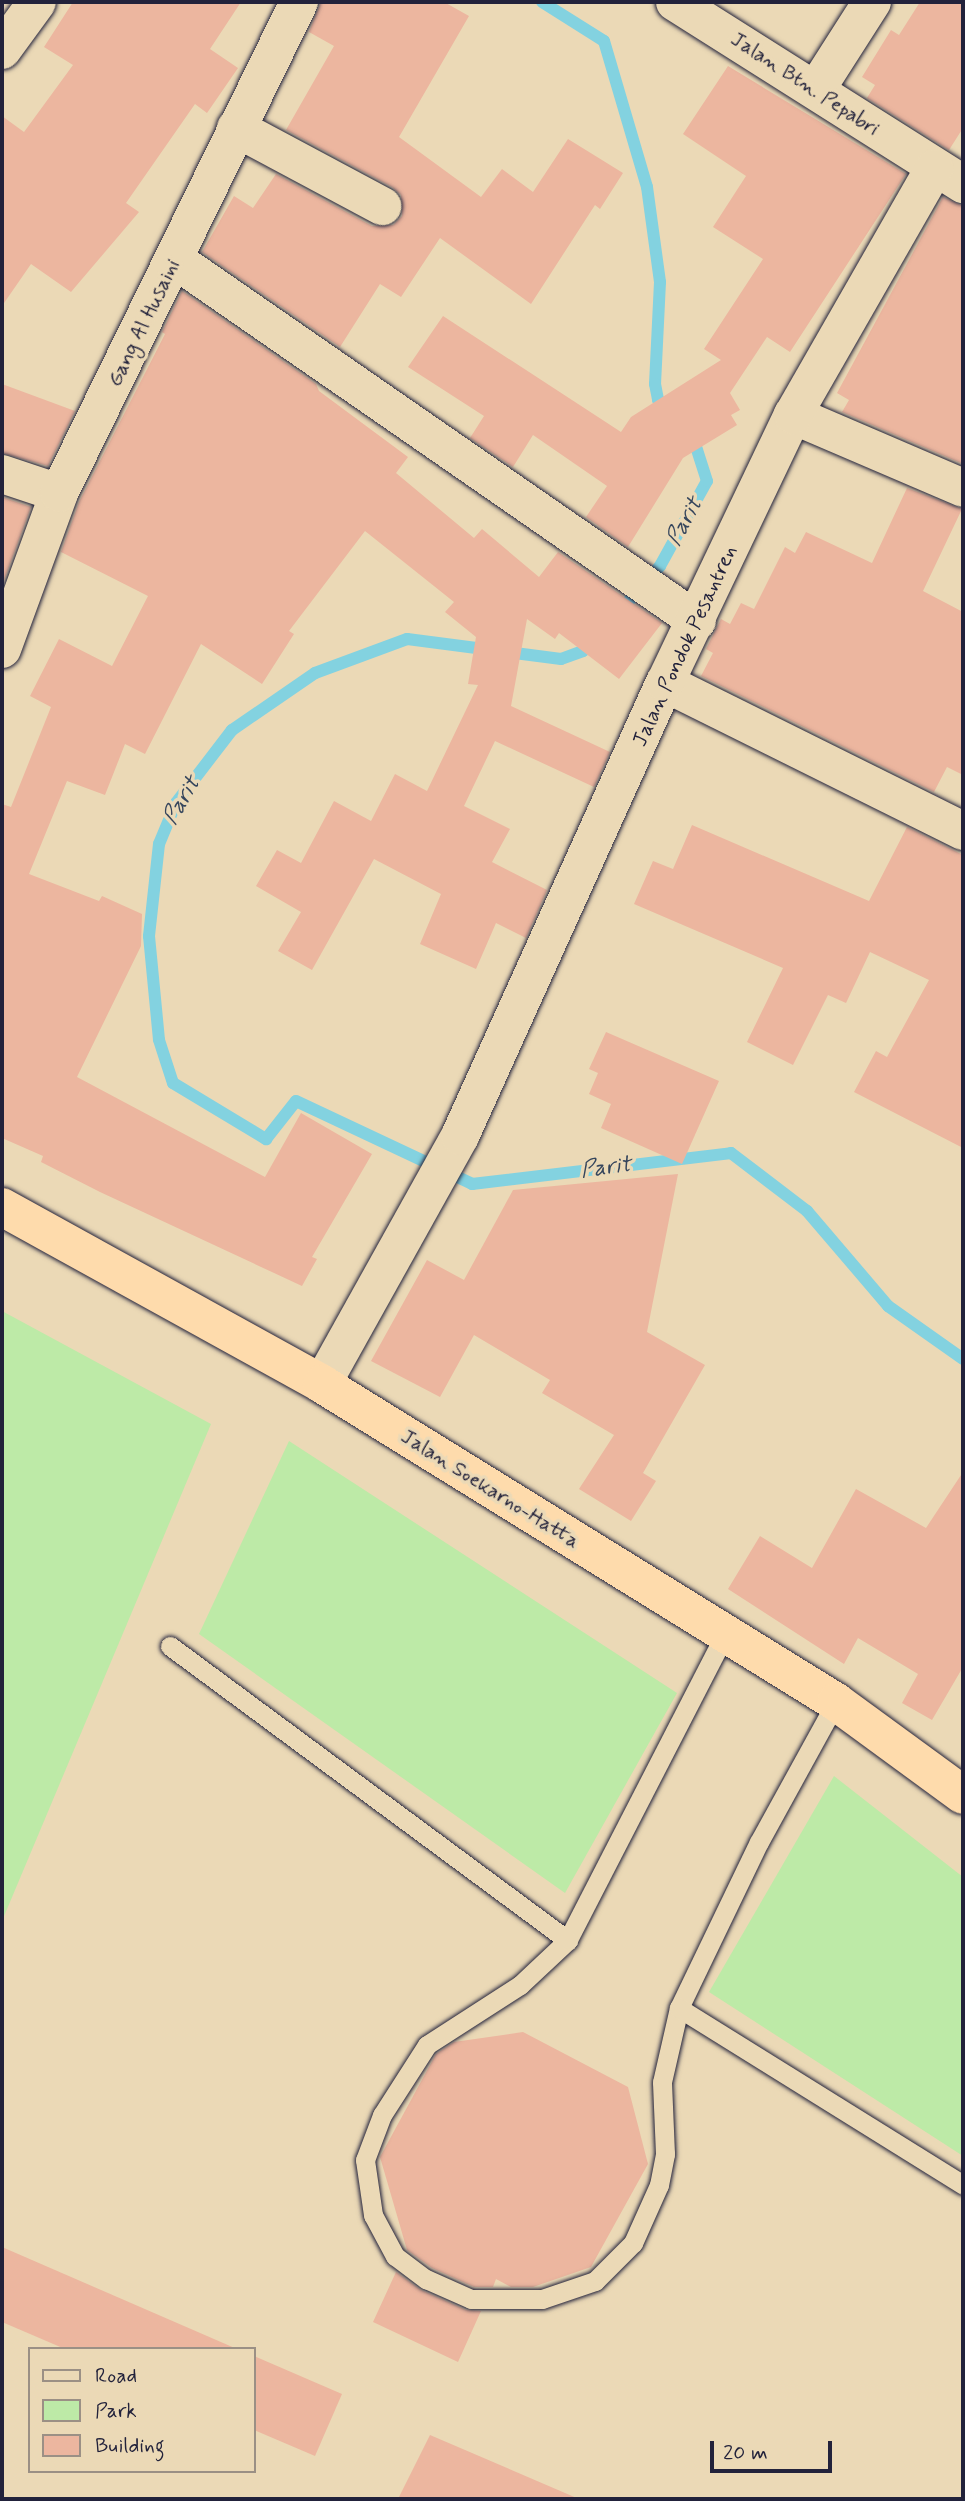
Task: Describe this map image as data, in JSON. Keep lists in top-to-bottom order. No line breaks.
{"streets":{"highway":["Jalan Soekarno-Hatta"],"street":["Jalan Btn. Pepabri","Gang Al Husaini","Jalan Pondok Pesantren"]},"crossings":[["Jalan Btn. Pepabri","Jalan Pondok Pesantren"],["Jalan Pondok Pesantren","Jalan Soekarno-Hatta"]],"water":["Parit"],"legend":["Road","Park","Building"],"scale_bar":"20 m"}
